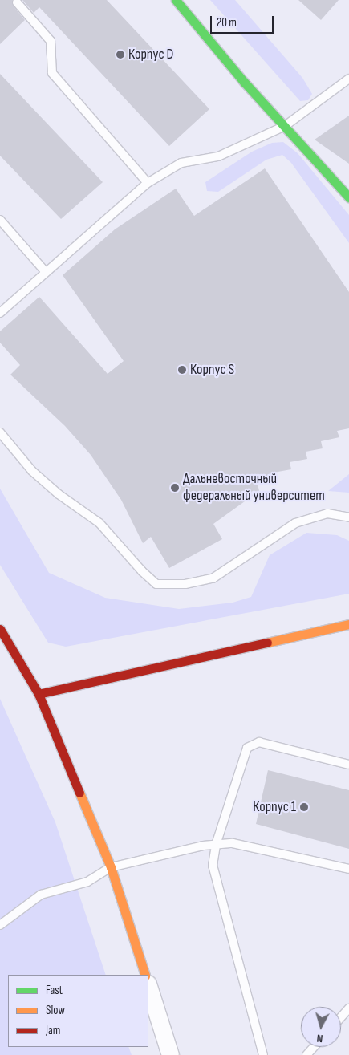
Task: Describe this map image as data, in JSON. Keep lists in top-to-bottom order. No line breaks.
{"places":["Корпус D","Корпус S","Дальневосточный федеральный университет","Корпус 1"],"legend":["Fast","Slow","Jam"],"scale_bar":"20 m","north":"bottom"}
